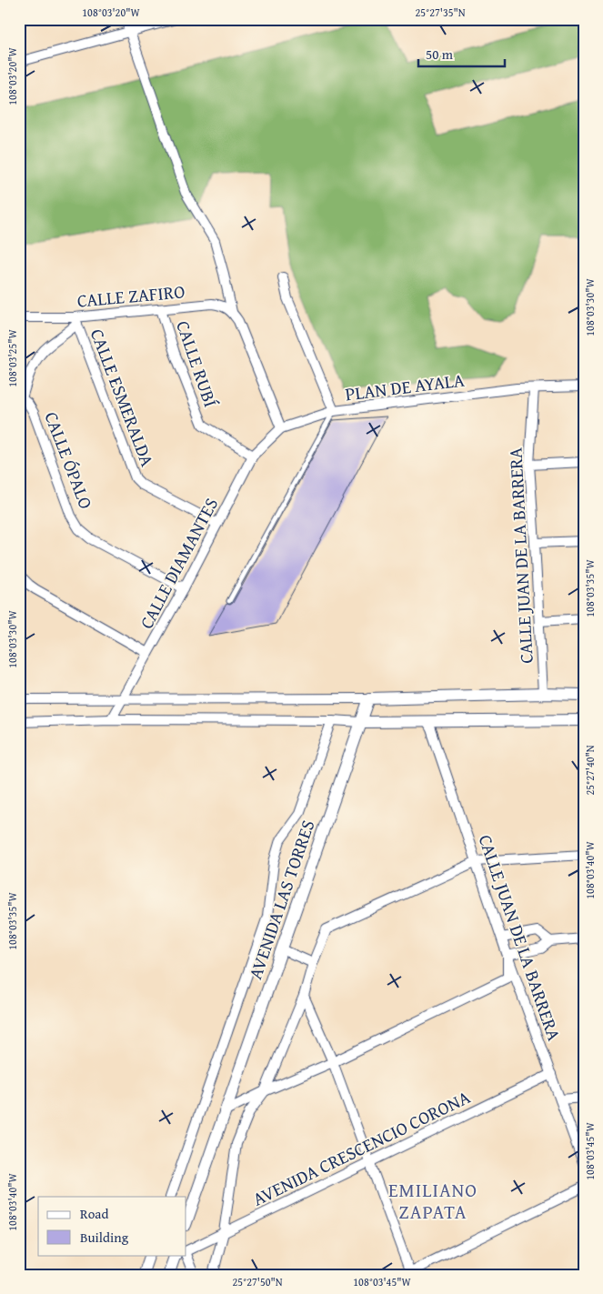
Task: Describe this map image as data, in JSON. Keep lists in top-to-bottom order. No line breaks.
{"streets":{"street":["CALLE ZAFIRO","CALLE RUBÍ","PLAN DE AYALA","CALLE ESMERALDA","CALLE ÓPALO","CALLE JUAN DE LA BARRERA","CALLE DIAMANTES","AVENIDA LAS TORRES","AVENIDA CRESCENCIO CORONA"]},"crossings":[["CALLE ZAFIRO","CALLE RUBÍ"],["CALLE ZAFIRO","CALLE ESMERALDA"],["CALLE RUBÍ","CALLE DIAMANTES"],["PLAN DE AYALA","CALLE JUAN DE LA BARRERA"],["PLAN DE AYALA","CALLE DIAMANTES"],["CALLE ESMERALDA","CALLE DIAMANTES"],["CALLE ÓPALO","CALLE DIAMANTES"],["CALLE JUAN DE LA BARRERA","AVENIDA CRESCENCIO CORONA"]],"districts":["EMILIANO ZAPATA"],"legend":["Road","Building"],"scale_bar":"50 m","coordinates":["108°03'20\"W","25°27'35\"N","108°03'30\"W","108°03'25\"W","108°03'35\"W","25°27'40\"N","108°03'40\"W","108°03'45\"W","25°27'50\"N"]}
